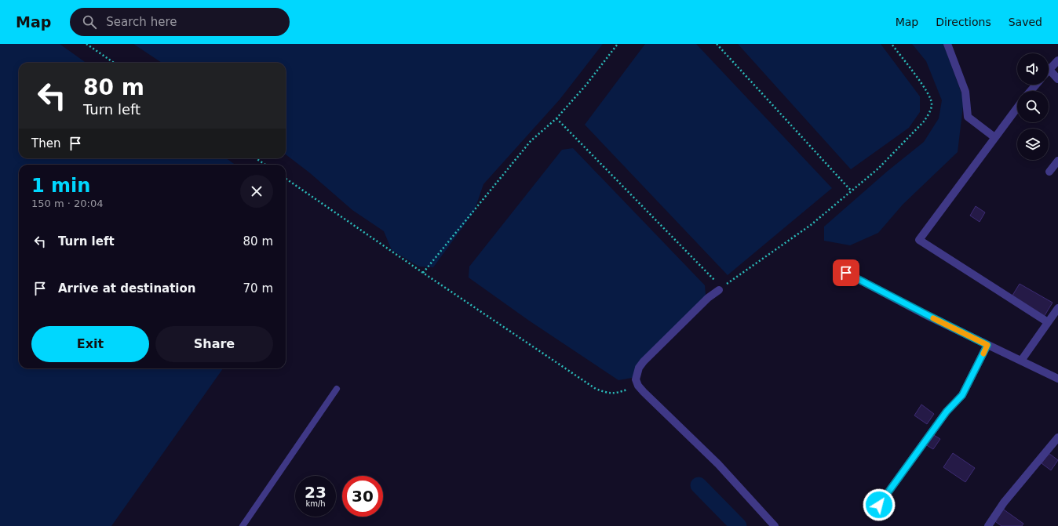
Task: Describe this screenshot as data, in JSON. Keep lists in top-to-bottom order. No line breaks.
{"page":{"header":"Map","search":"Search here","nav":["Map","Directions","Saved"],"turn":["80 m","Turn left"],"then":"Then","heading":["1 min","150 m · 20:04"],"list":[{"name":"Turn left","value":"80 m"},{"name":"Arrive at destination","value":"70 m"}],"buttons":["Exit","Share"],"speed":"23 km/h","limit":"30"}}
